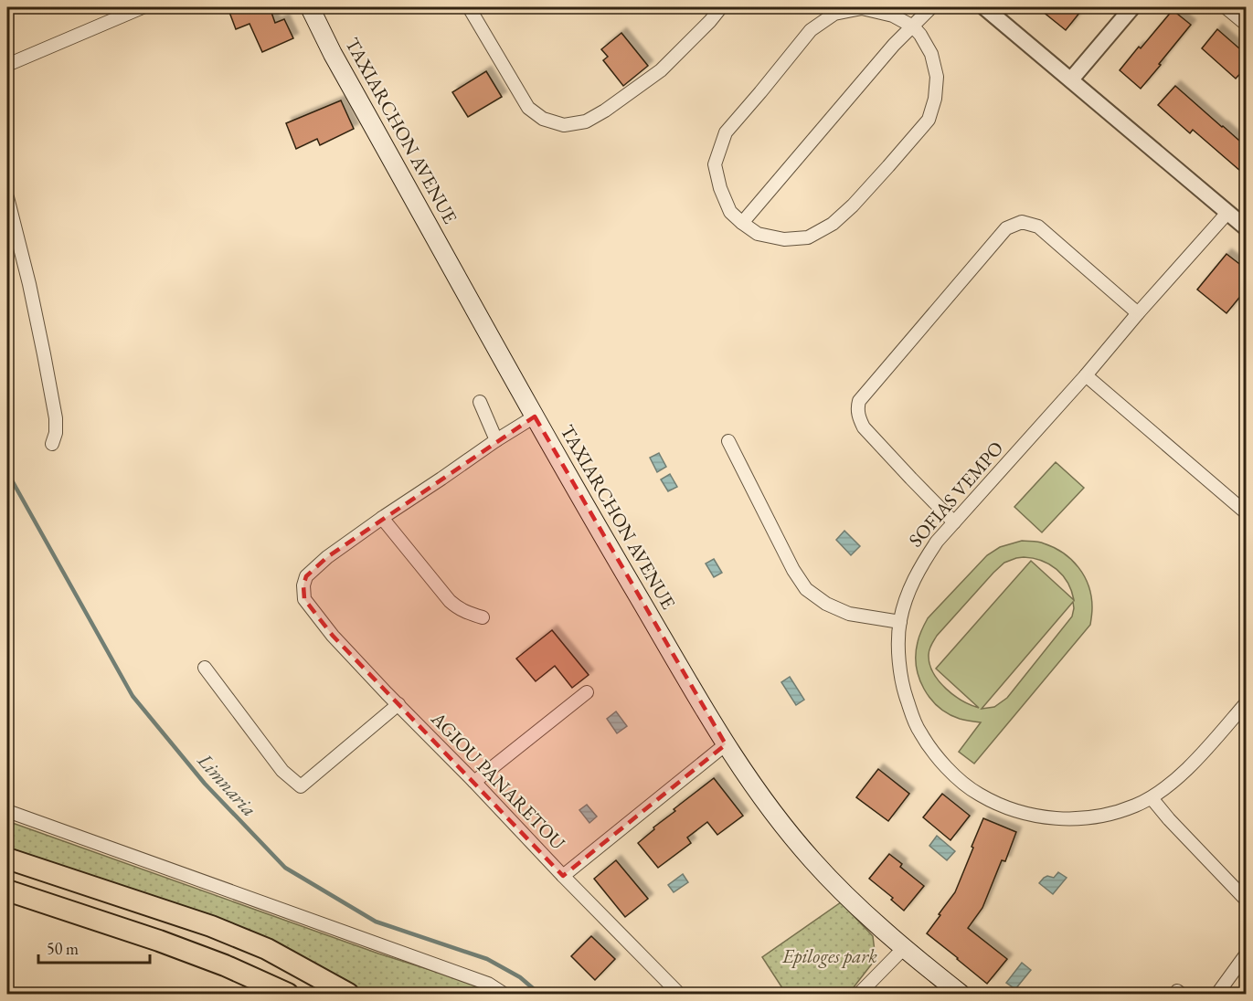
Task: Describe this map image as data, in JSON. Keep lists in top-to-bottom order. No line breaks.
{"streets":{"main road":["TAXIARCHON AVENUE"],"street":["SOFIAS VEMPO","AGIOU PANARETOU"]},"water":["Limnaria"],"parks":["Epiloges park"],"scale_bar":"50 m"}
